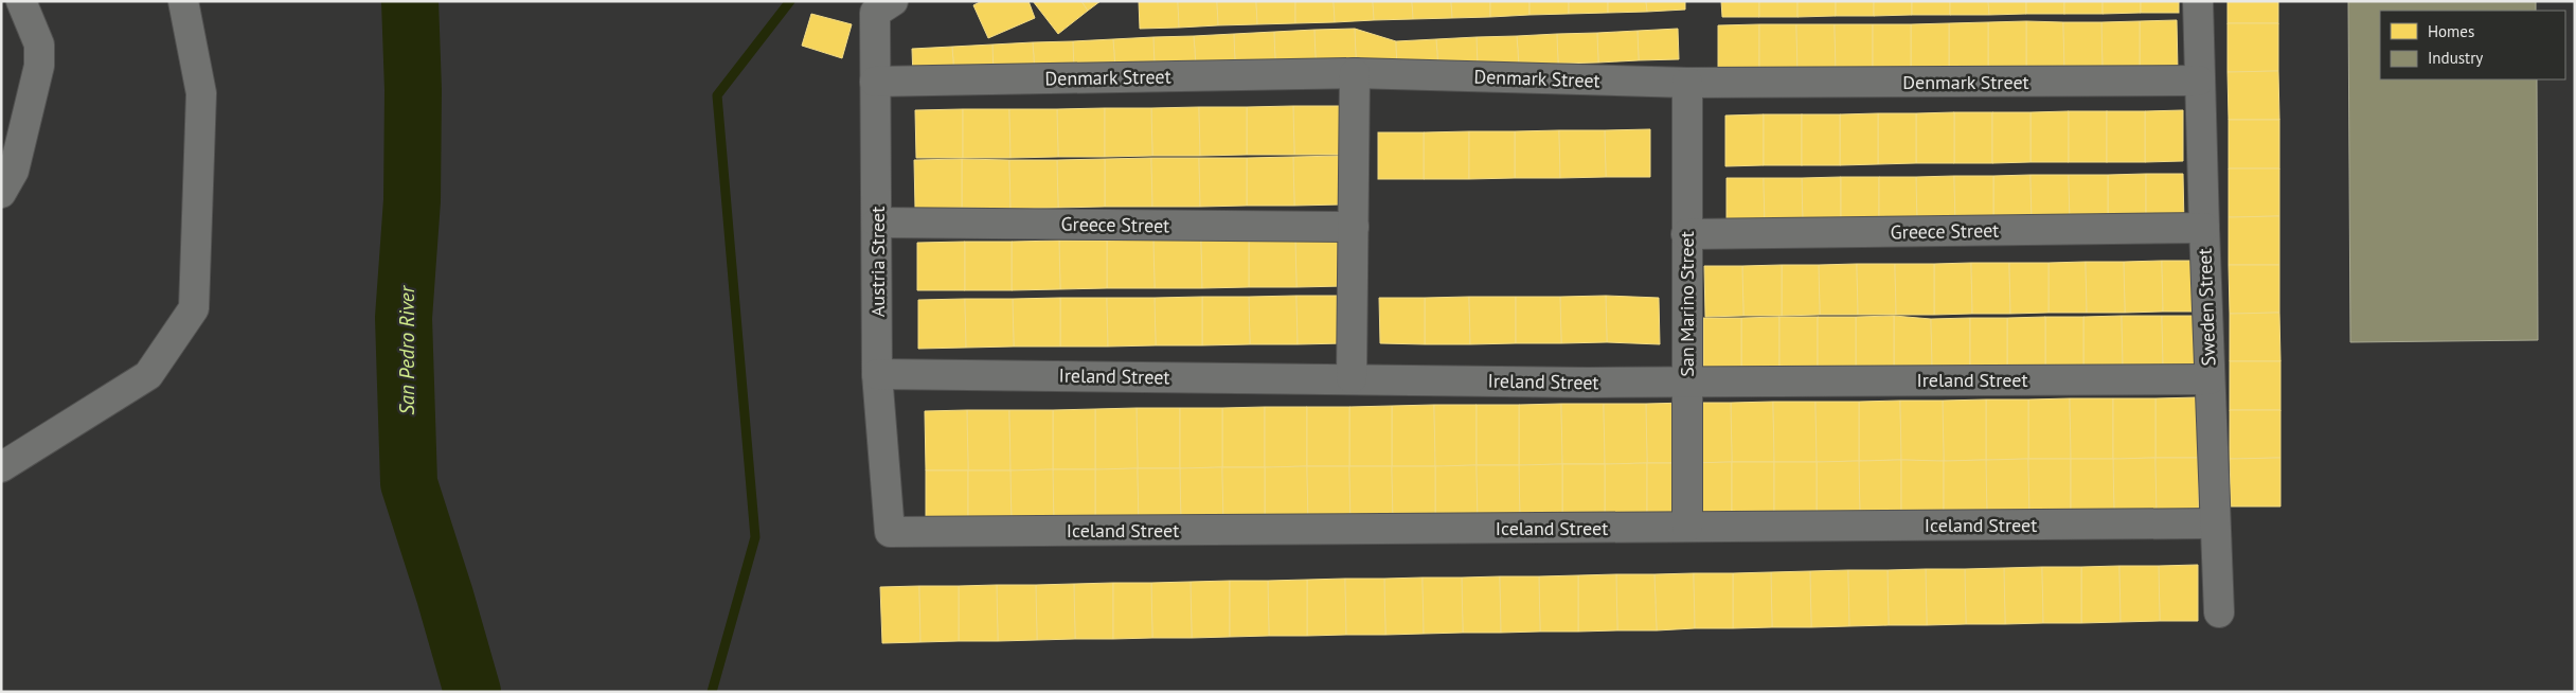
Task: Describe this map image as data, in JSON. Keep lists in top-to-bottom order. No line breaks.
{"streets":{"street":["Denmark Street","Greece Street","Austria Street","San Marino Street","Sweden Street","Ireland Street","Iceland Street"]},"crossings":[["Denmark Street","Austria Street"],["Denmark Street","San Marino Street"],["Denmark Street","Sweden Street"],["Greece Street","Austria Street"],["Greece Street","San Marino Street"],["Greece Street","Sweden Street"],["Austria Street","Ireland Street"],["Austria Street","Iceland Street"],["San Marino Street","Ireland Street"],["San Marino Street","Iceland Street"],["Sweden Street","Ireland Street"],["Sweden Street","Iceland Street"]],"water":["San Pedro River"],"legend":["Homes","Industry"]}
